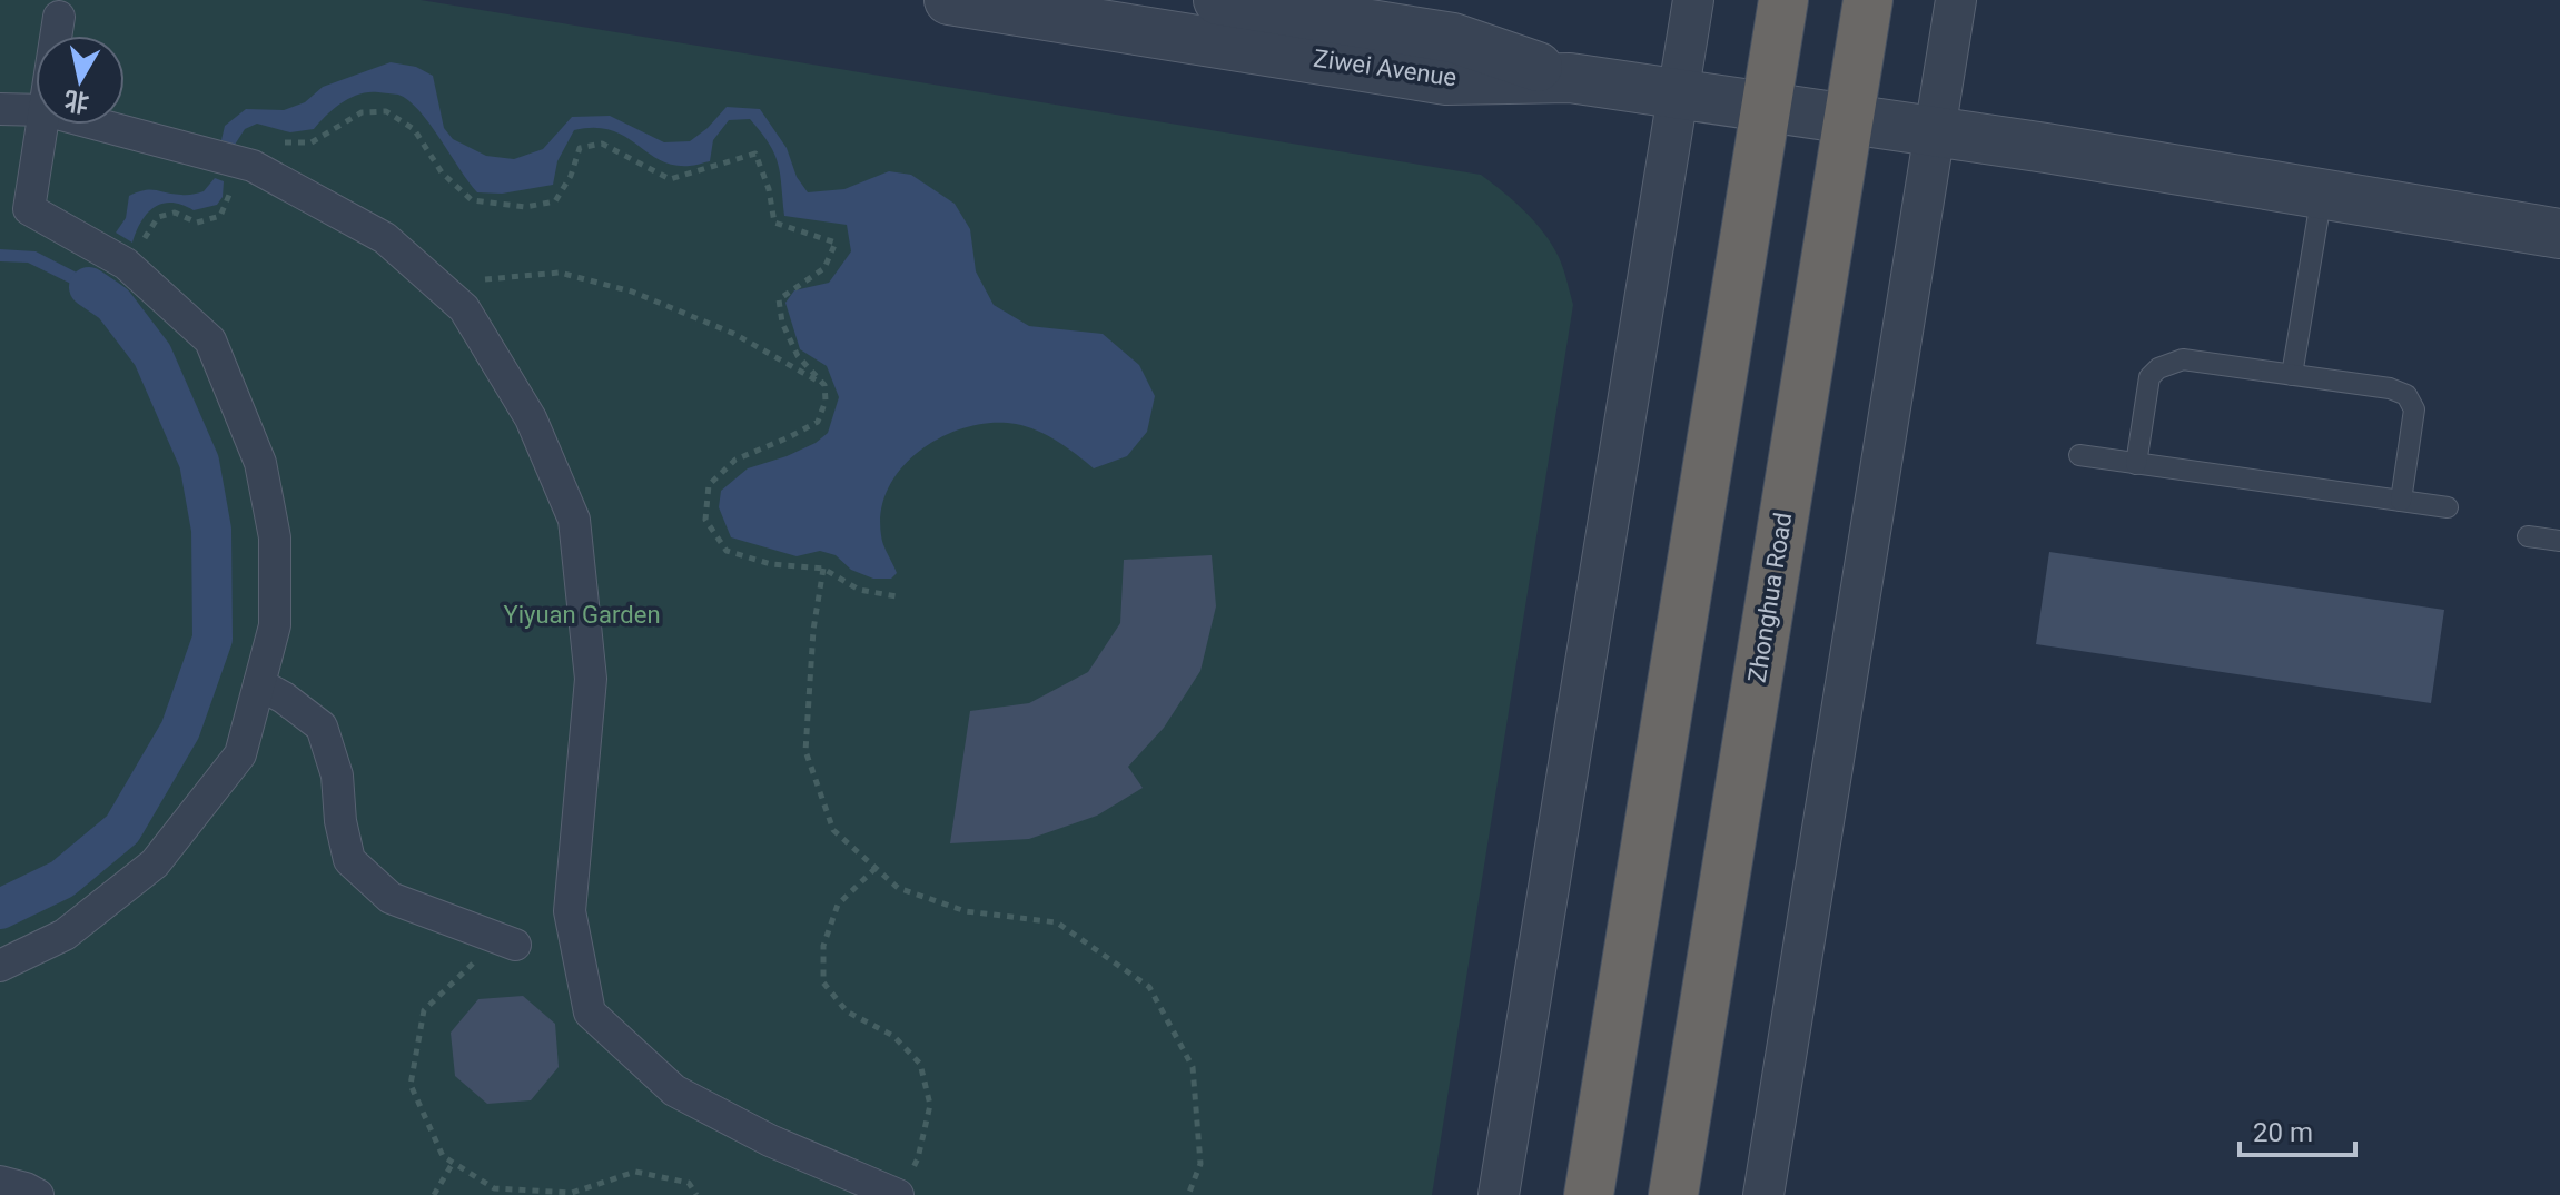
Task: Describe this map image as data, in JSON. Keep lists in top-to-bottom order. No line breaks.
{"streets":{"highway":["Zhonghua Road"],"street":["Ziwei Avenue"]},"parks":["Yiyuan Garden"],"scale_bar":"20 m","north":"bottom"}
